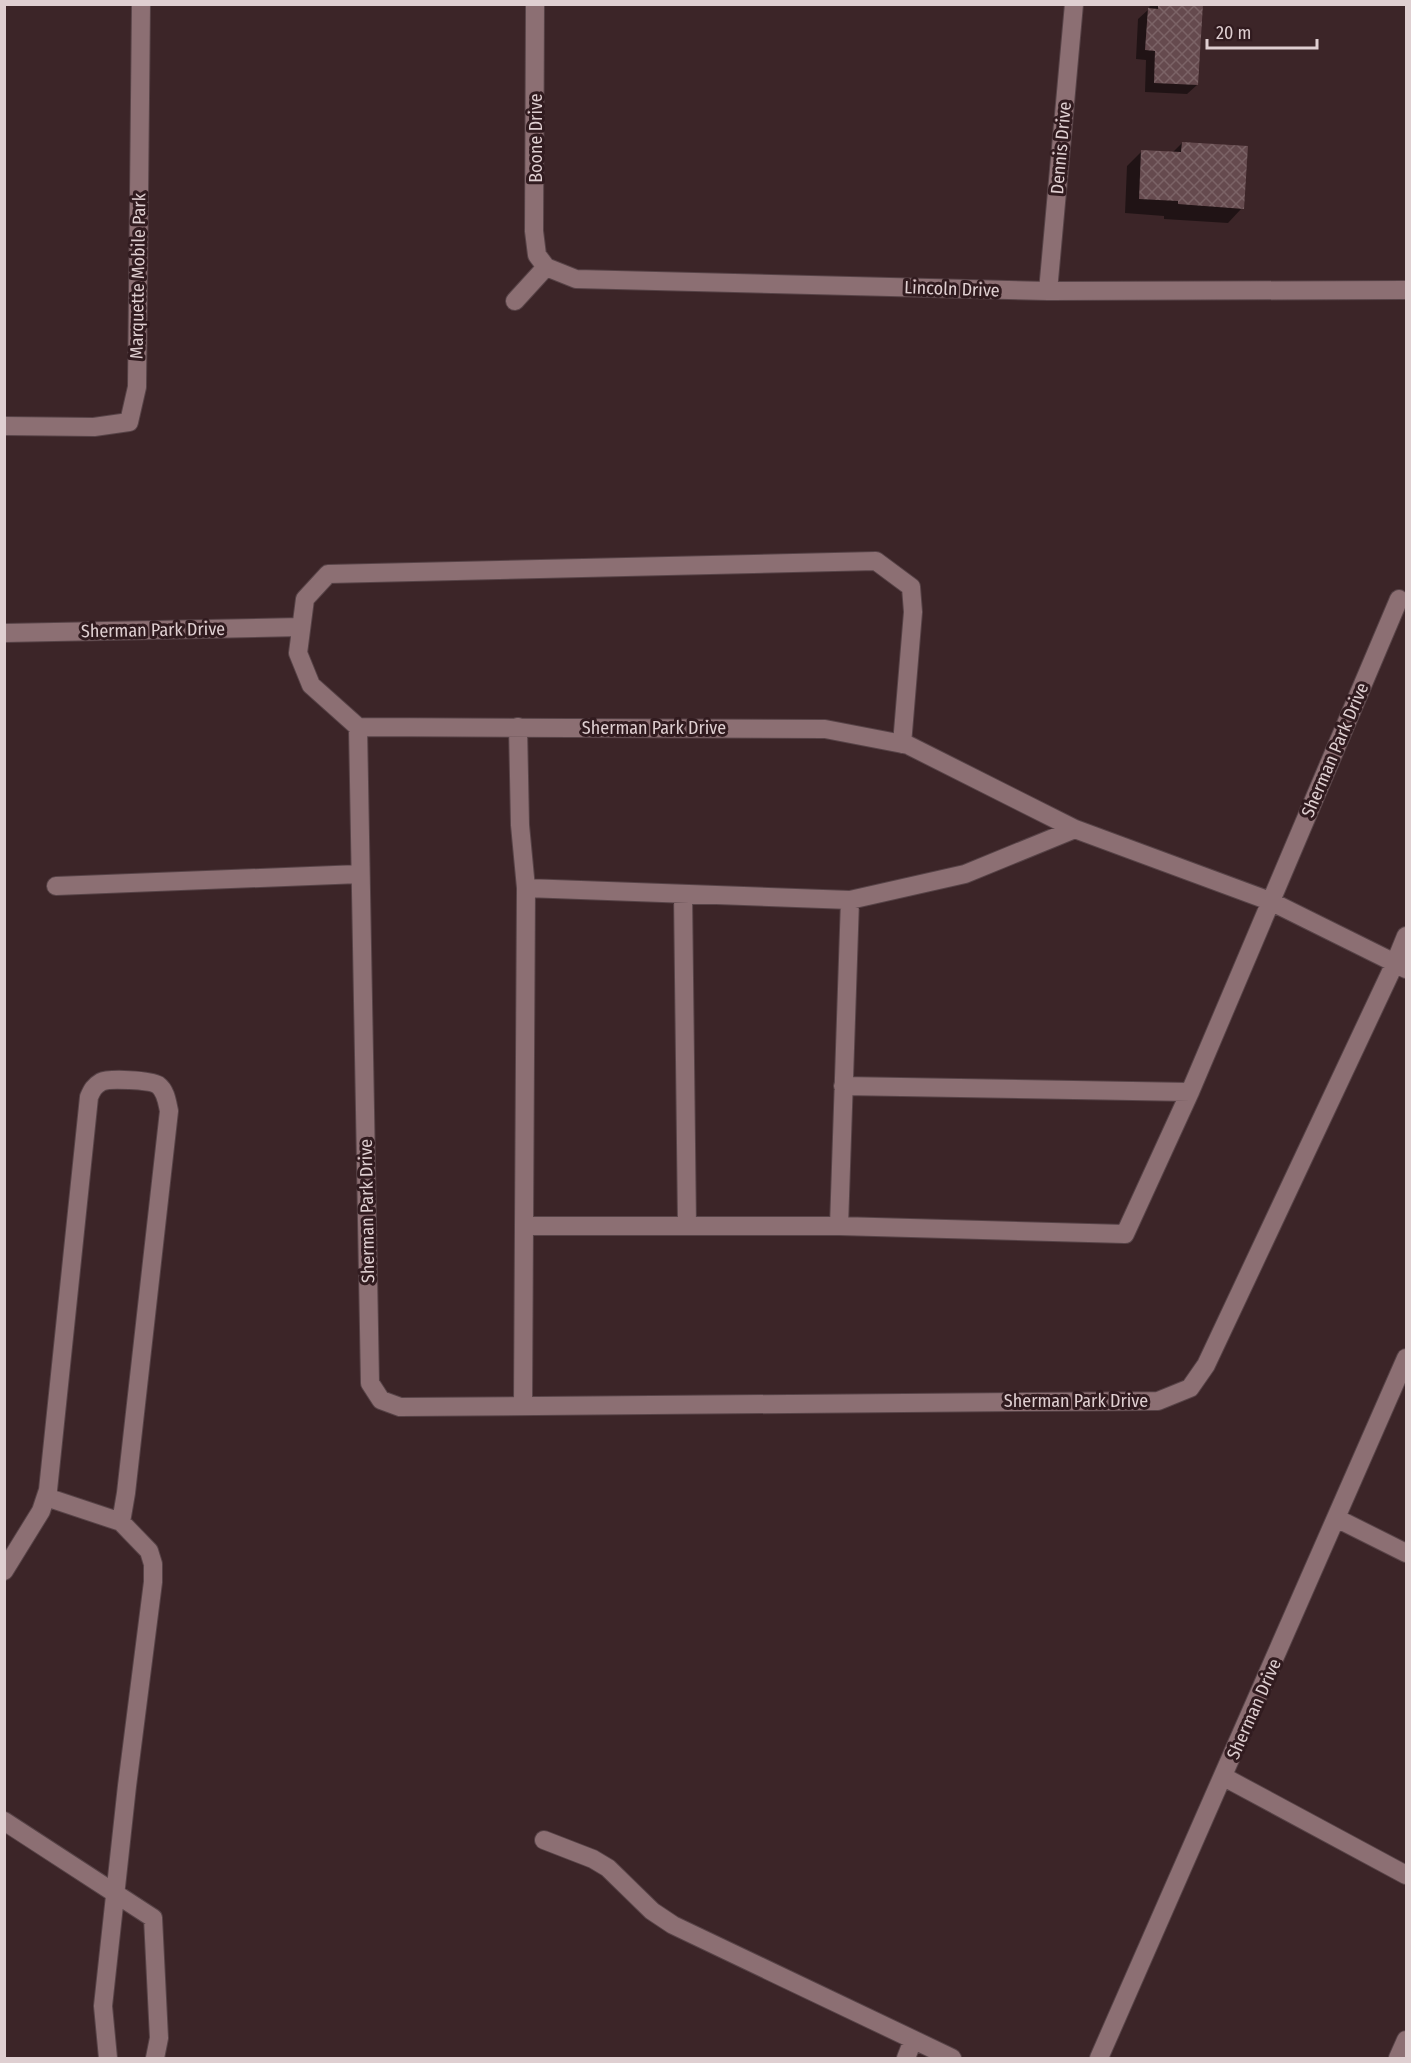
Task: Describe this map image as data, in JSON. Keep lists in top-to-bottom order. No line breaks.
{"streets":{"street":["Boone Drive","Dennis Drive","Marquette Mobile Park","Lincoln Drive","Sherman Park Drive","Sherman Drive"]},"crossings":[["Boone Drive","Lincoln Drive"],["Dennis Drive","Lincoln Drive"]],"scale_bar":"20 m"}
